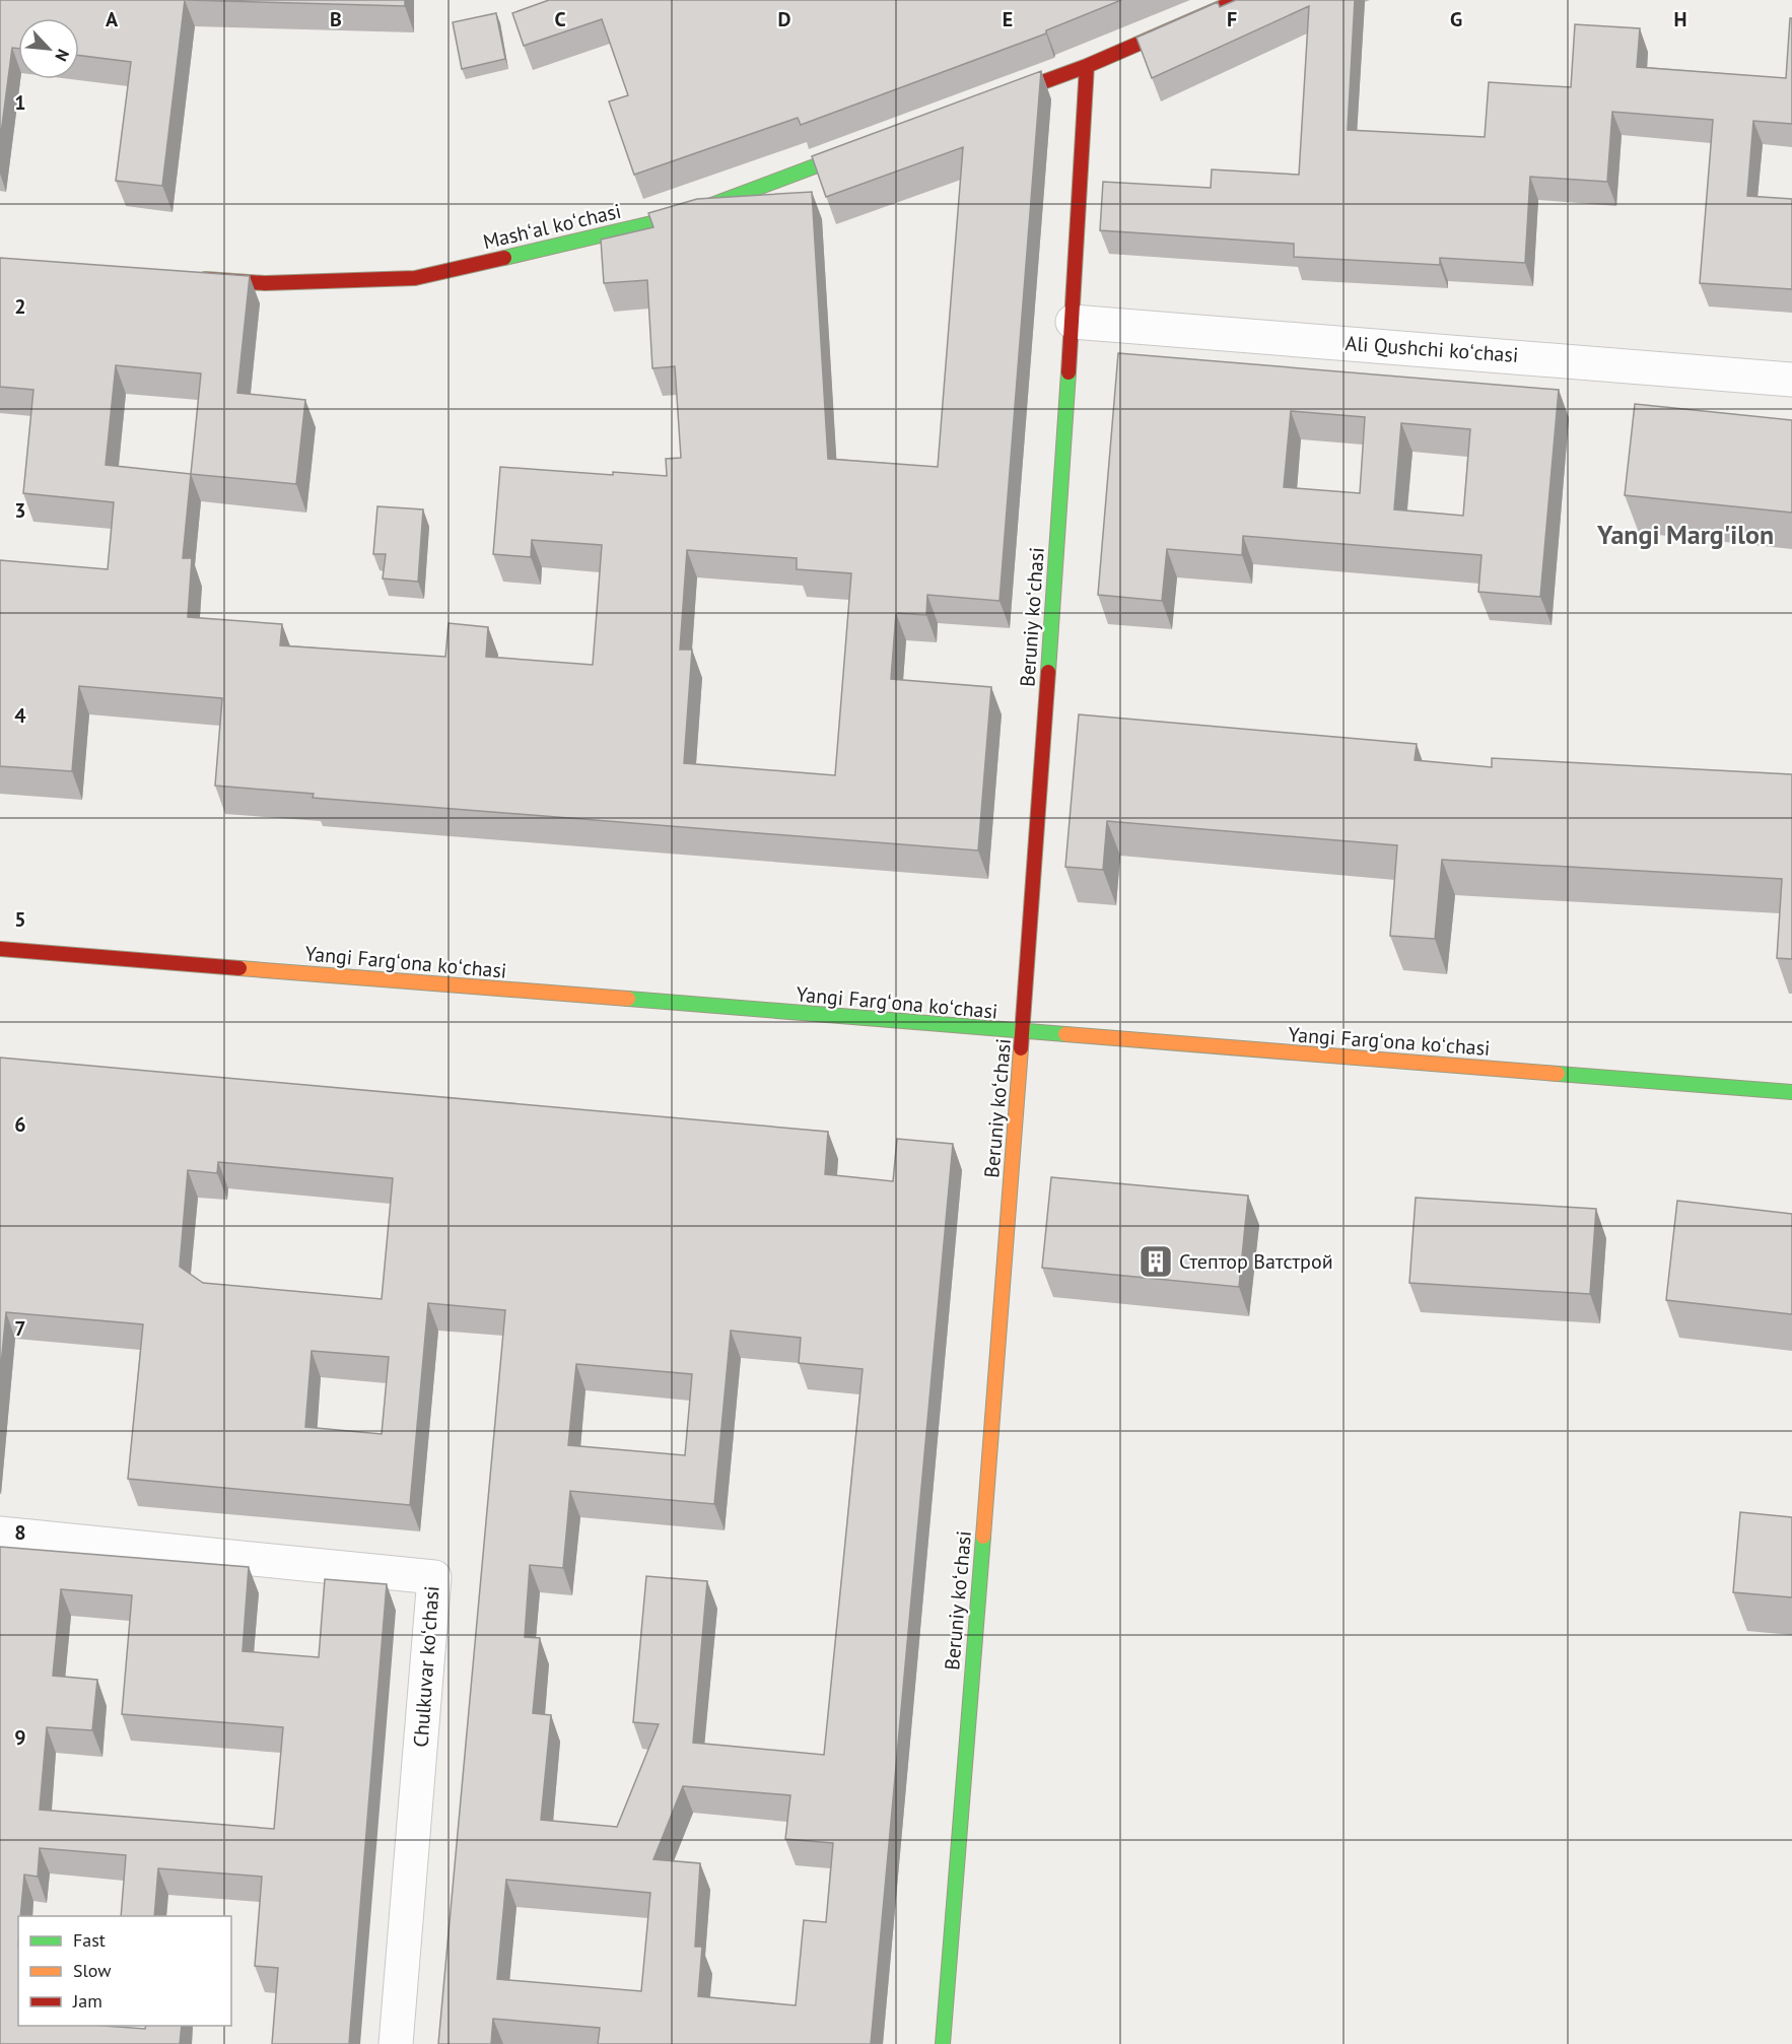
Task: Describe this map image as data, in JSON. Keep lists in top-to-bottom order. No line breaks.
{"streets":{"street":["Mashʻal koʻchasi","Ali Qushchi koʻchasi","Beruniy koʻchasi","Yangi Fargʻona koʻchasi","Chulkuvar koʻchasi"]},"crossings":[["Ali Qushchi koʻchasi","Beruniy koʻchasi"],["Beruniy koʻchasi","Yangi Fargʻona koʻchasi"]],"districts":["Yangi Marg'ilon"],"places":{"building":["Стептор Ватстрой"]},"legend":["Fast","Slow","Jam"],"north":"bottom right","grid":{"columns":["A","B","C","D","E","F","G","H"],"rows":["1","2","3","4","5","6","7","8","9"]}}
